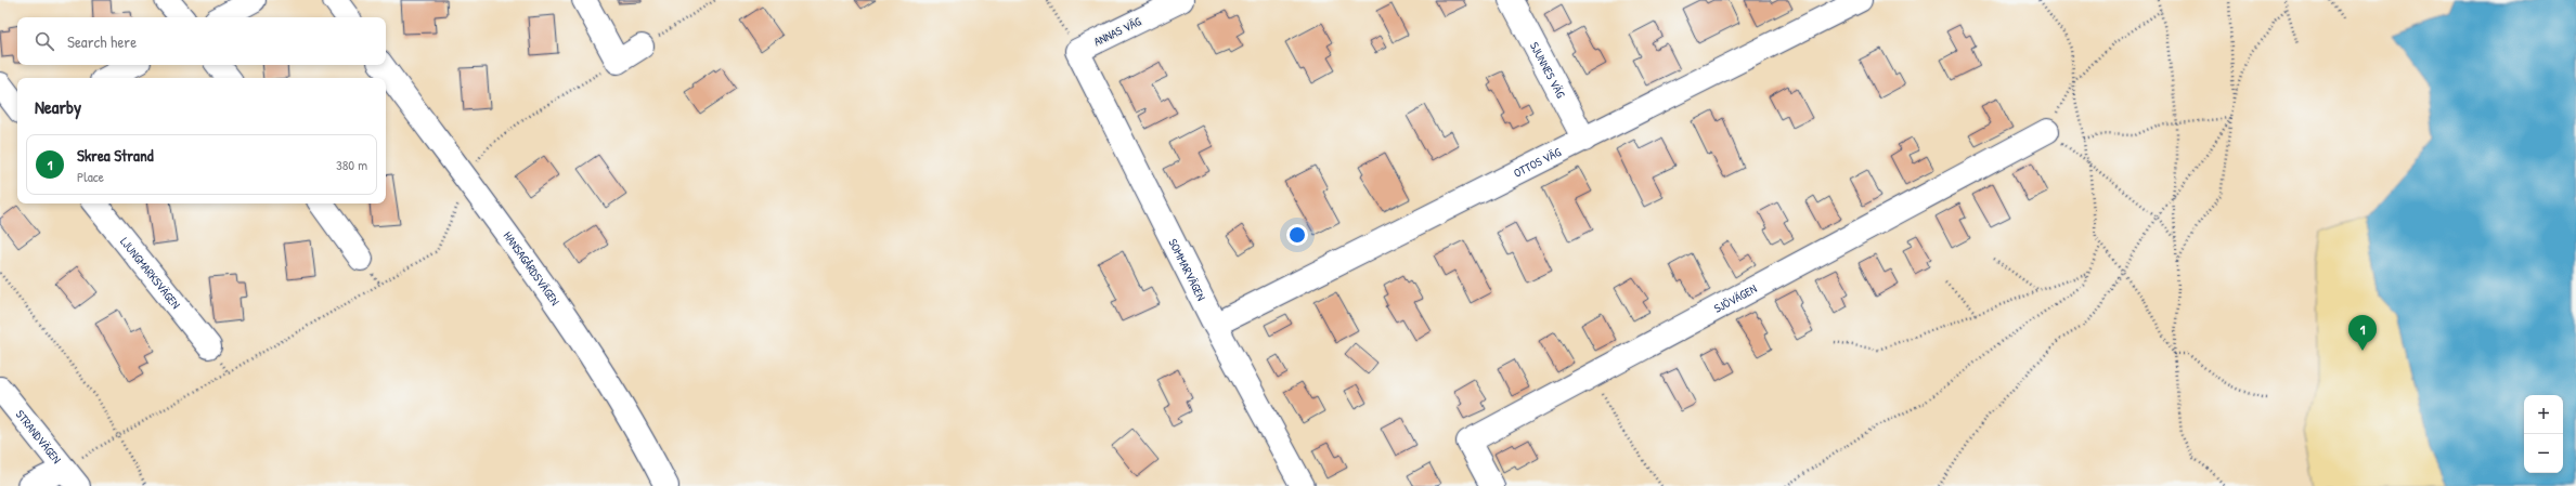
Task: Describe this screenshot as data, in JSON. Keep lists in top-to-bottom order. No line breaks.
{"streets":{"street":["ANNAS VÄG","SJUNNES VÄG","OTTOS VÄG","HANSAGÅRDSVÄGEN","SOMMARVÄGEN","LJUNGMARKSVÄGEN","SJÖVÄGEN","STRANDVÄGEN"]},"crossings":[["ANNAS VÄG","SOMMARVÄGEN"],["SJUNNES VÄG","OTTOS VÄG"],["OTTOS VÄG","SOMMARVÄGEN"]],"page":{"search":"Search here","heading":"Nearby","list":[{"mark":"1","name":"Skrea Strand","note":"Place","value":"380 m"}],"pins":"1","map_buttons":["+","−"]}}
